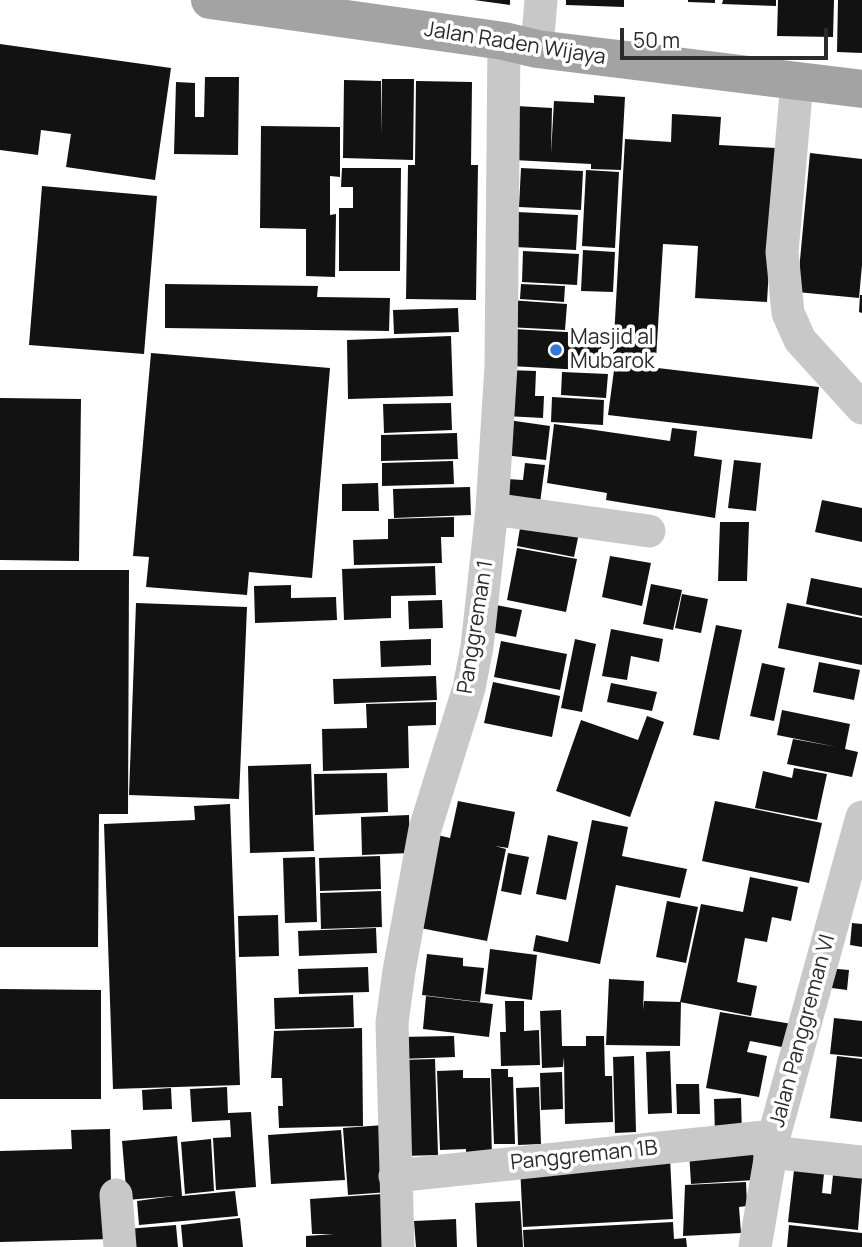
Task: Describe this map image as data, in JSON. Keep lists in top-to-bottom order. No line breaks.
{"streets":{"main road":["Jalan Raden Wijaya"],"street":["Panggreman 1","Jalan Panggreman VI","Panggreman 1B"]},"crossings":[["Jalan Raden Wijaya","Panggreman 1"],["Panggreman 1","Panggreman 1B"],["Jalan Panggreman VI","Panggreman 1B"]],"places":["Masjid al Mubarok"],"scale_bar":"50 m"}
